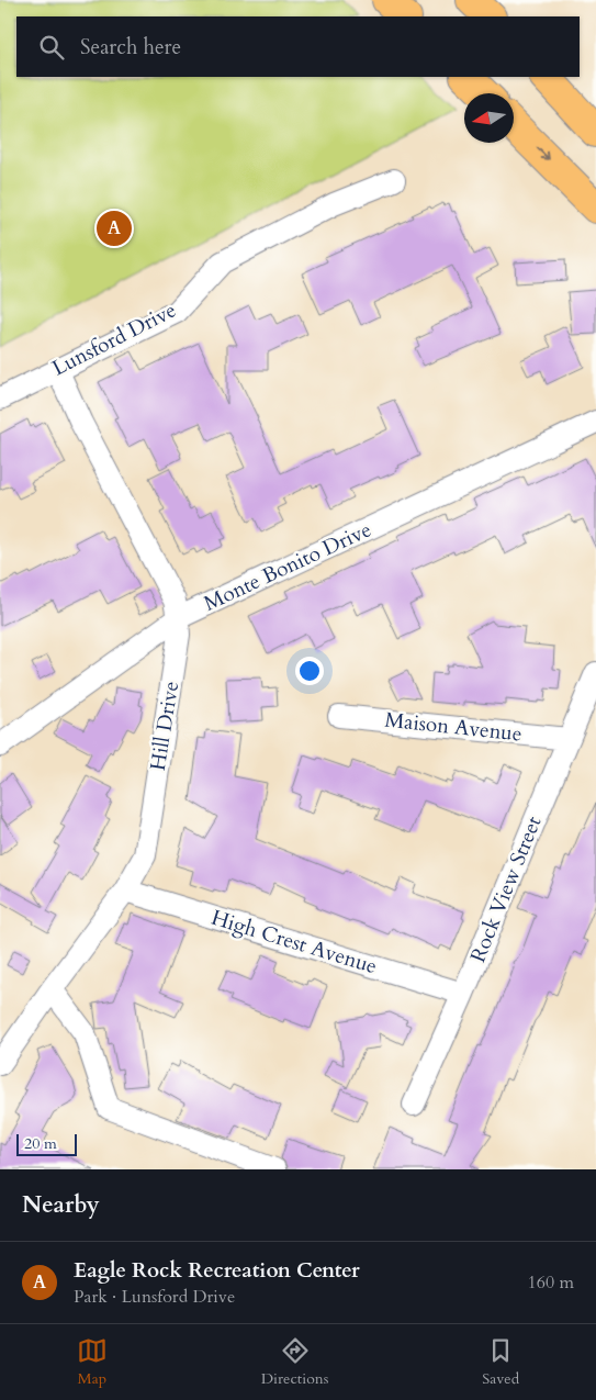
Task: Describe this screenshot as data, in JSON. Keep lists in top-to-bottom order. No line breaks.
{"streets":{"street":["Lunsford Drive","Monte Bonito Drive","Hill Drive","Maison Avenue","Rock View Street","High Crest Avenue"]},"crossings":[["Lunsford Drive","Hill Drive"],["Monte Bonito Drive","Hill Drive"],["Hill Drive","High Crest Avenue"],["Maison Avenue","Rock View Street"],["Rock View Street","High Crest Avenue"]],"scale_bar":"20 m","north":"left","page":{"search":"Search here","pins":"A","scale":"20 m","heading":"Nearby","list":[{"mark":"A","name":"Eagle Rock Recreation Center","note":"Park · Lunsford Drive","value":"160 m"}],"nav":["Map","Directions","Saved"]}}
